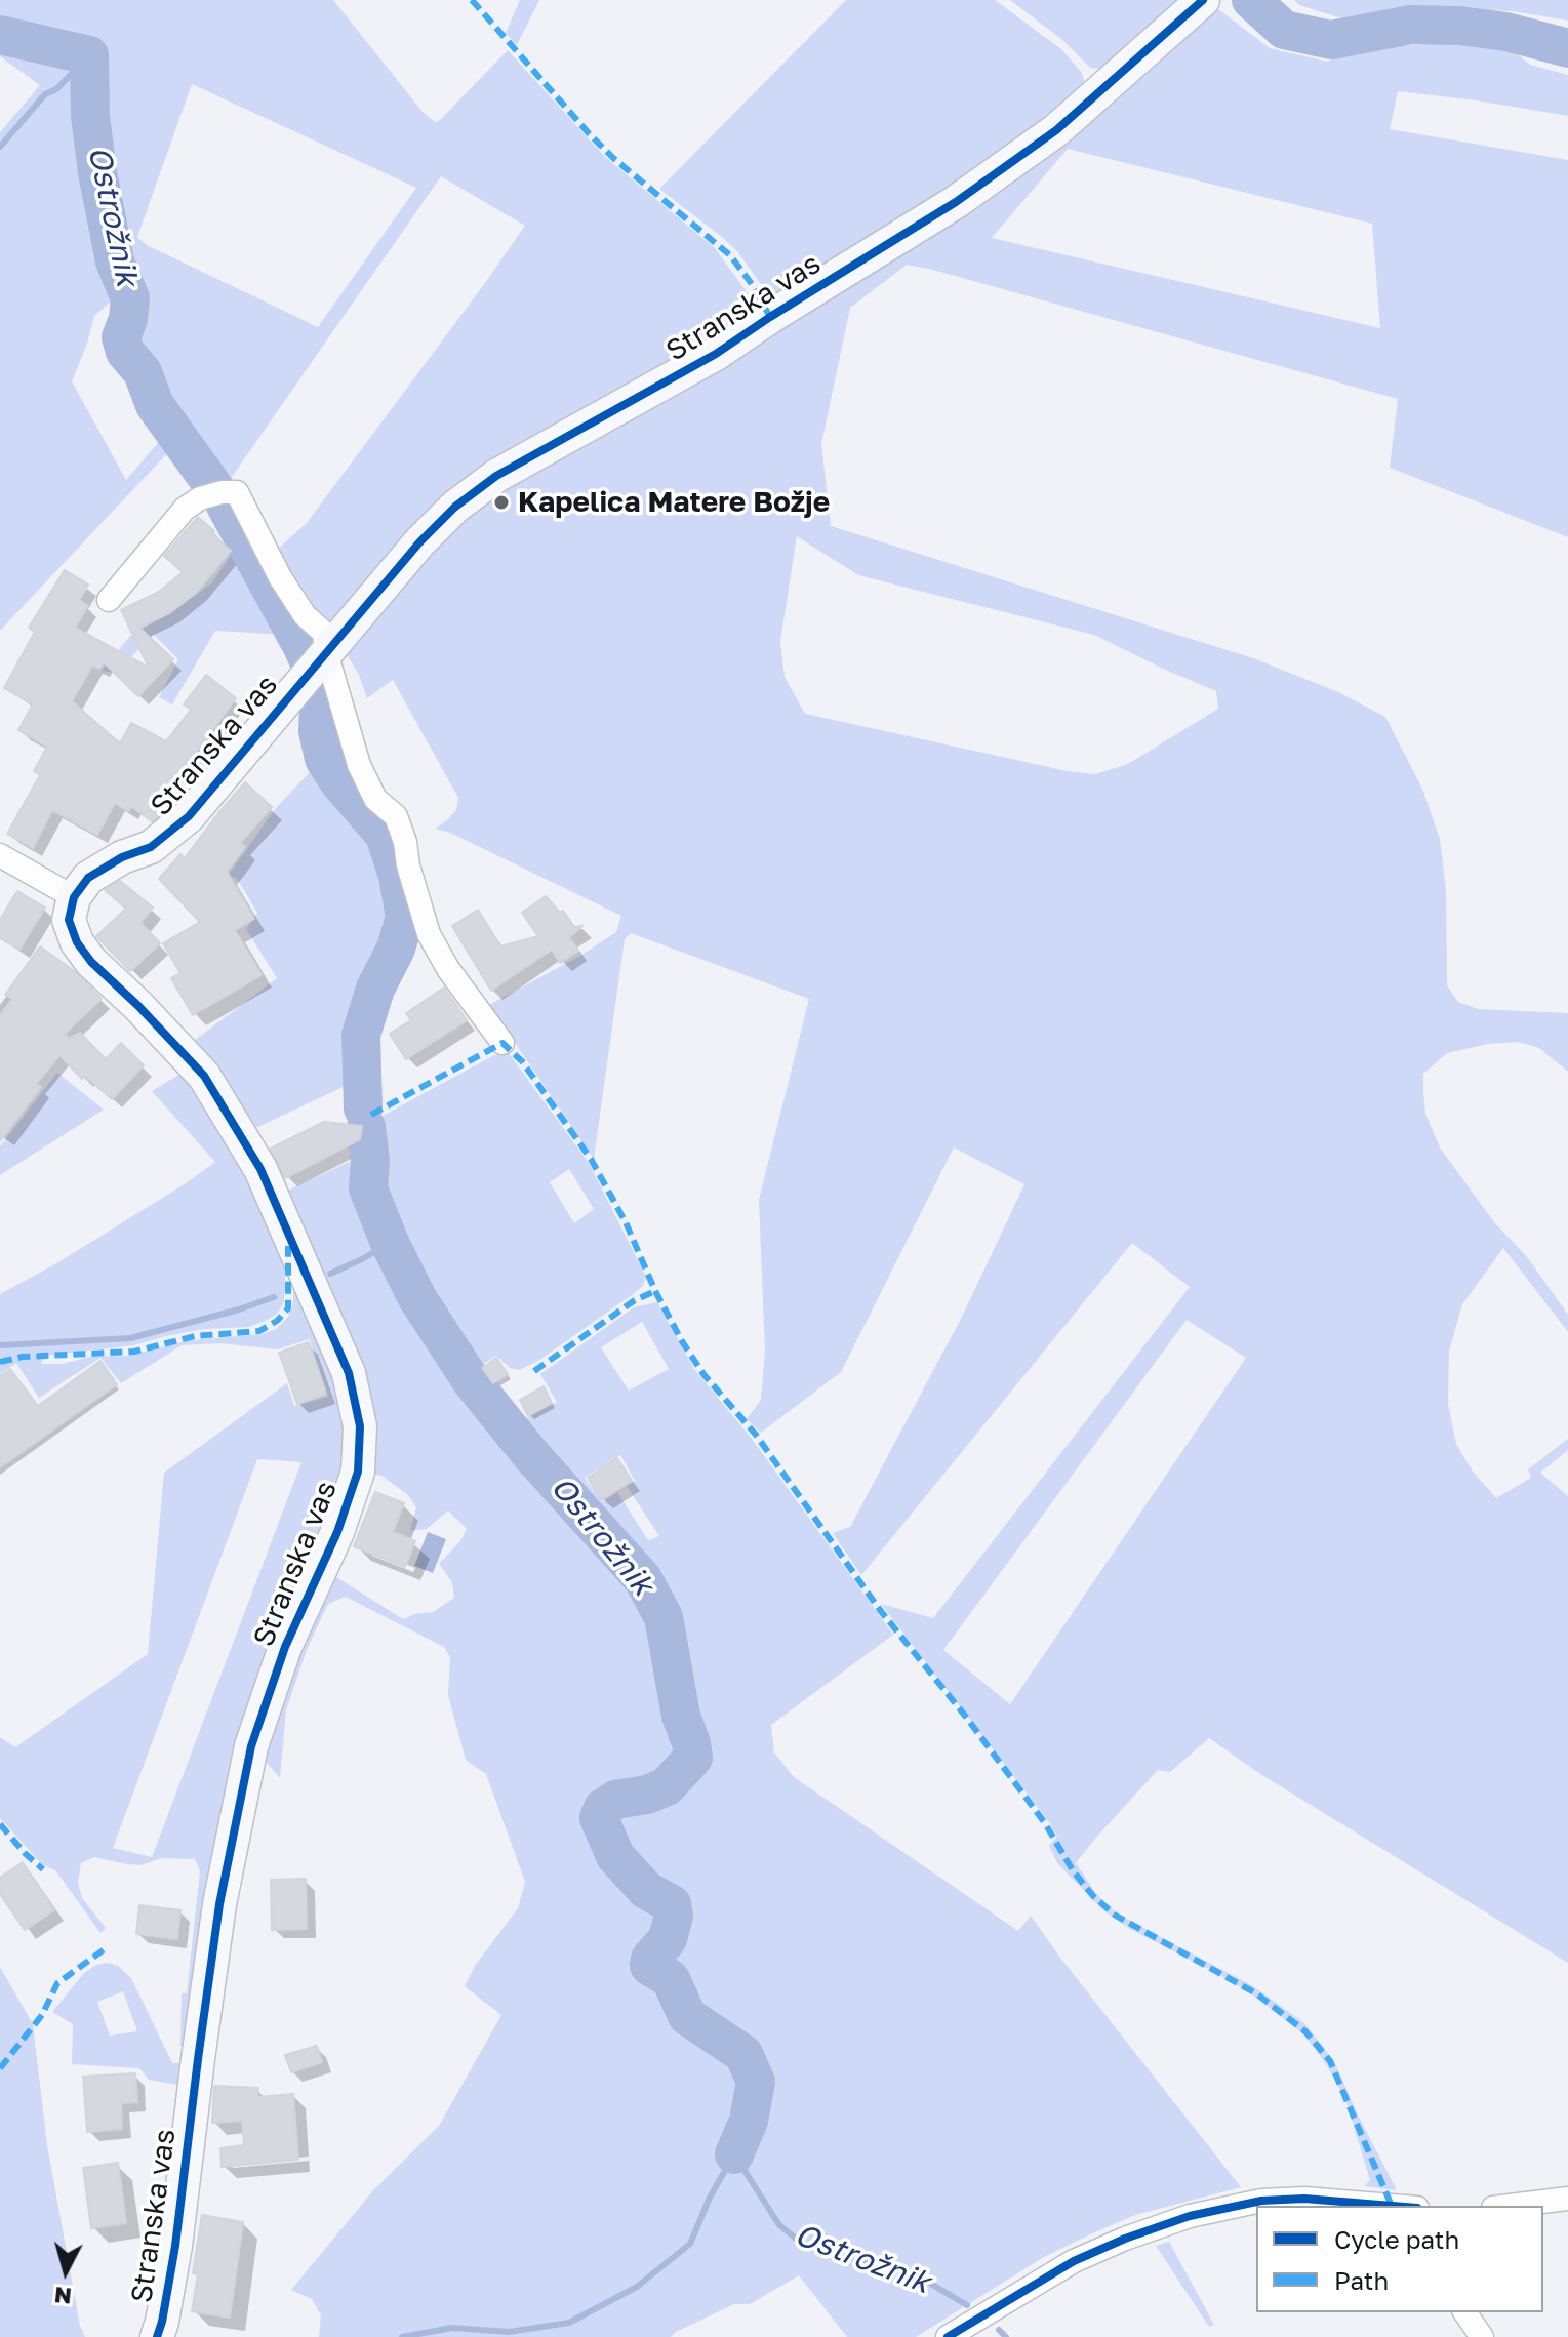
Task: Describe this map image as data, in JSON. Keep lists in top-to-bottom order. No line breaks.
{"streets":{"street":["Stranska vas"]},"water":["Ostrožnik"],"places":["Kapelica Matere Božje"],"legend":["Cycle path","Path"],"north":"bottom"}
